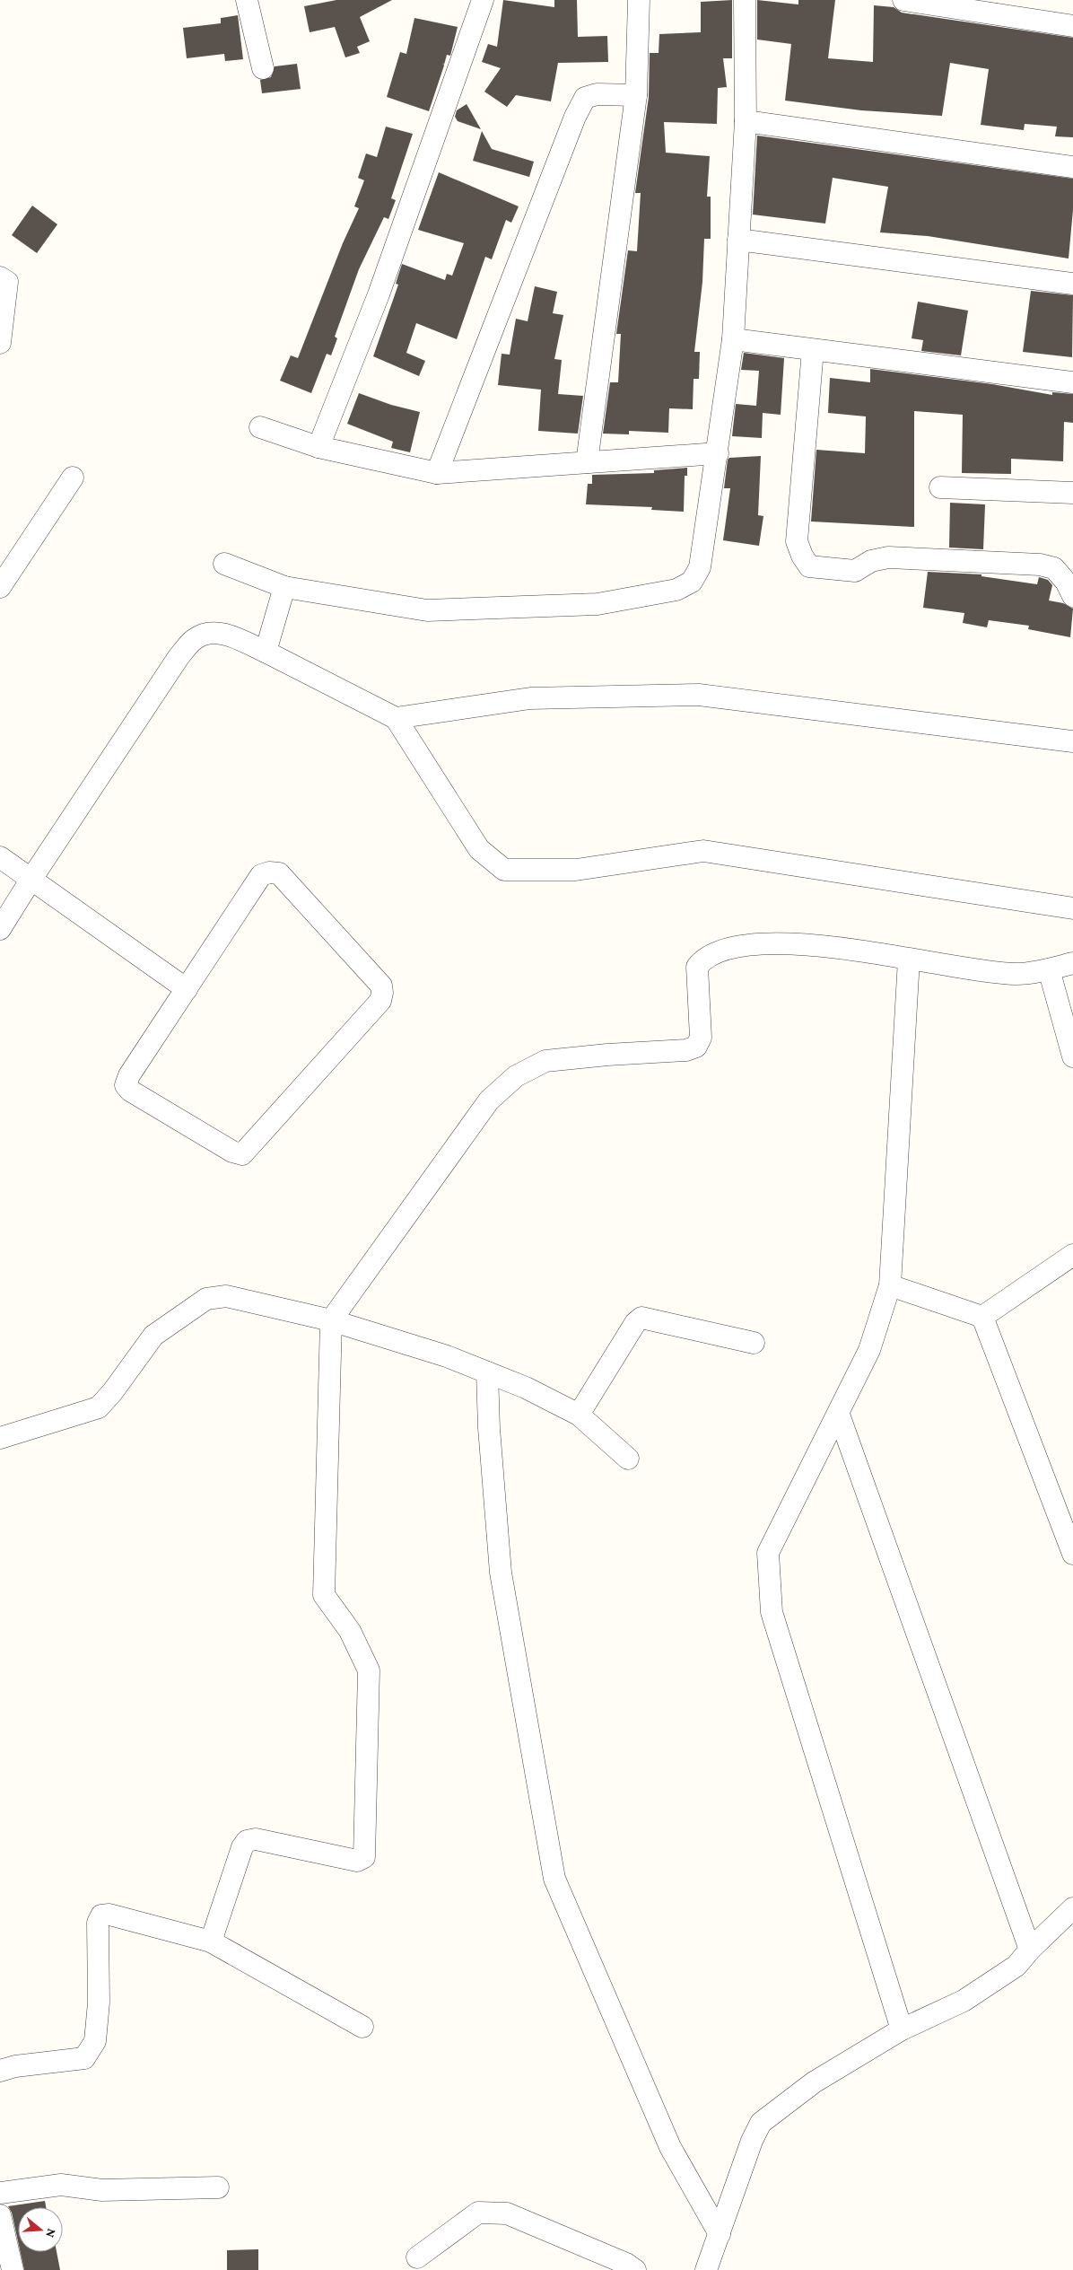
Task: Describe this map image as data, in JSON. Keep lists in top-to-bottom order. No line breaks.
{"north":"right"}
